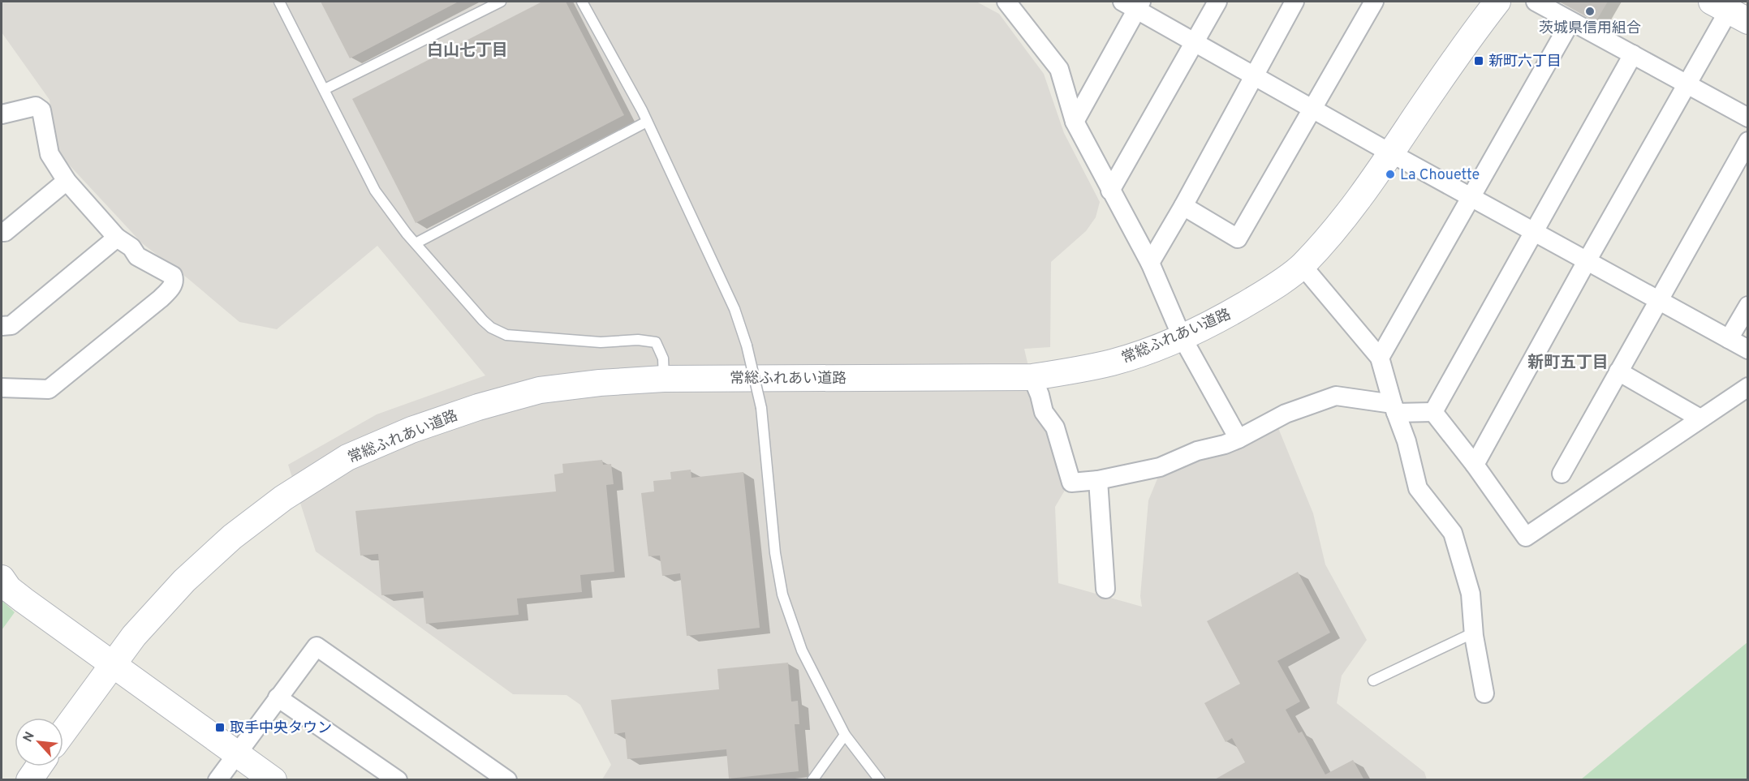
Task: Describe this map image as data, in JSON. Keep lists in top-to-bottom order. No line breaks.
{"streets":{"street":["常総ふれあい道路"]},"districts":["白山七丁目","新町五丁目"],"places":{"other":["茨城県信用組合","La Chouette"],"transit":["新町六丁目","取手中央タウン"]},"north":"top left"}
